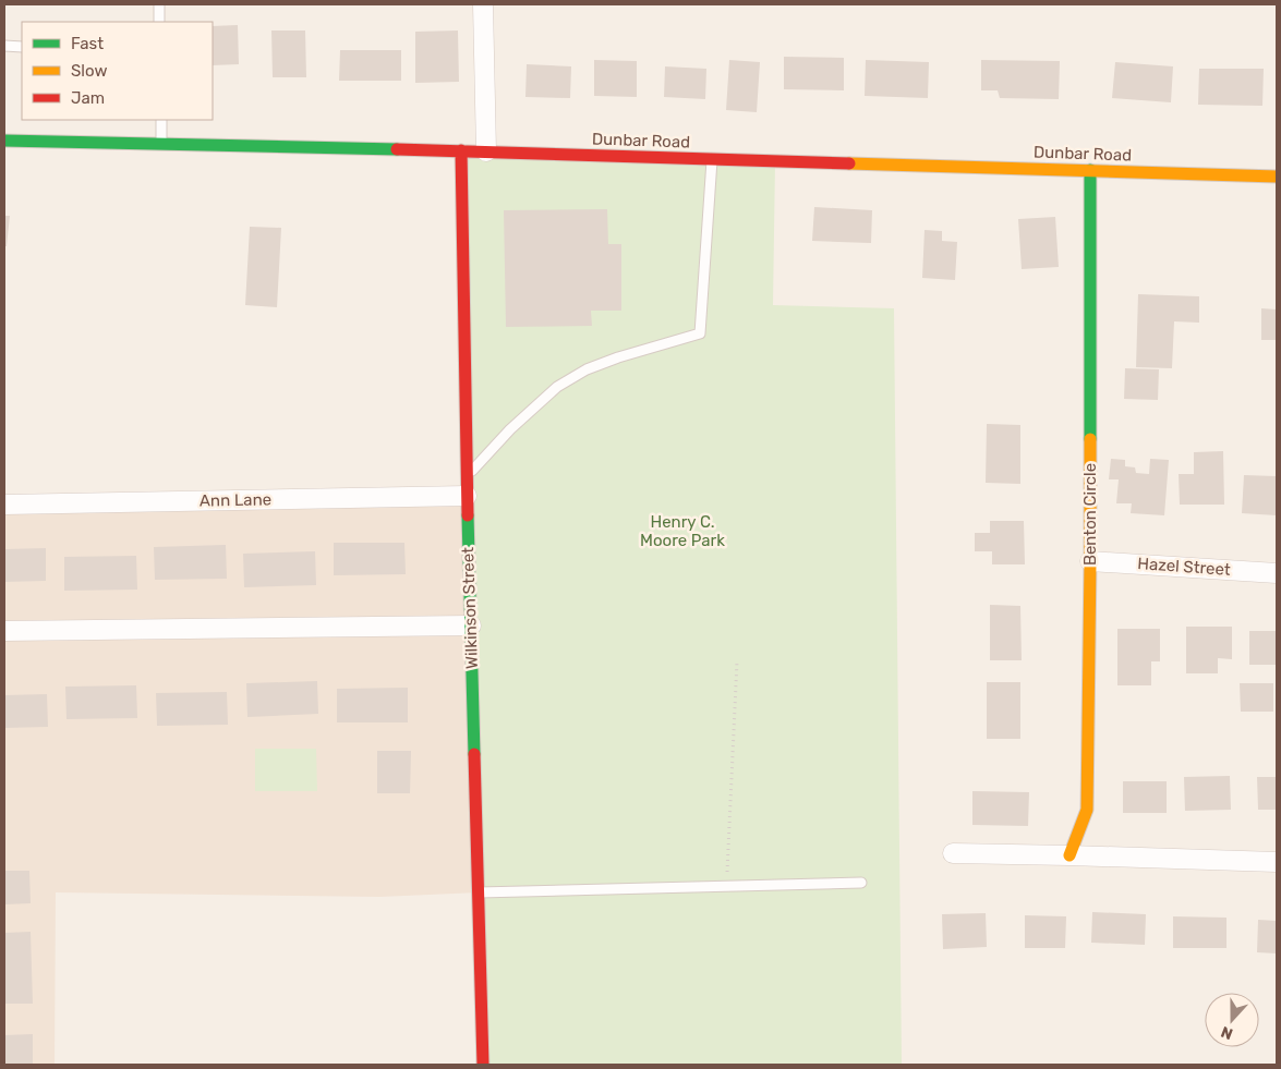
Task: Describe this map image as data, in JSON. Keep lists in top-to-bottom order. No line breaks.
{"streets":{"street":["Dunbar Road","Ann Lane","Benton Circle","Hazel Street","Wilkinson Street"]},"crossings":[["Dunbar Road","Benton Circle"],["Dunbar Road","Wilkinson Street"],["Ann Lane","Wilkinson Street"],["Benton Circle","Hazel Street"]],"parks":["Henry C. Moore Park"],"legend":["Fast","Slow","Jam"],"north":"bottom"}
